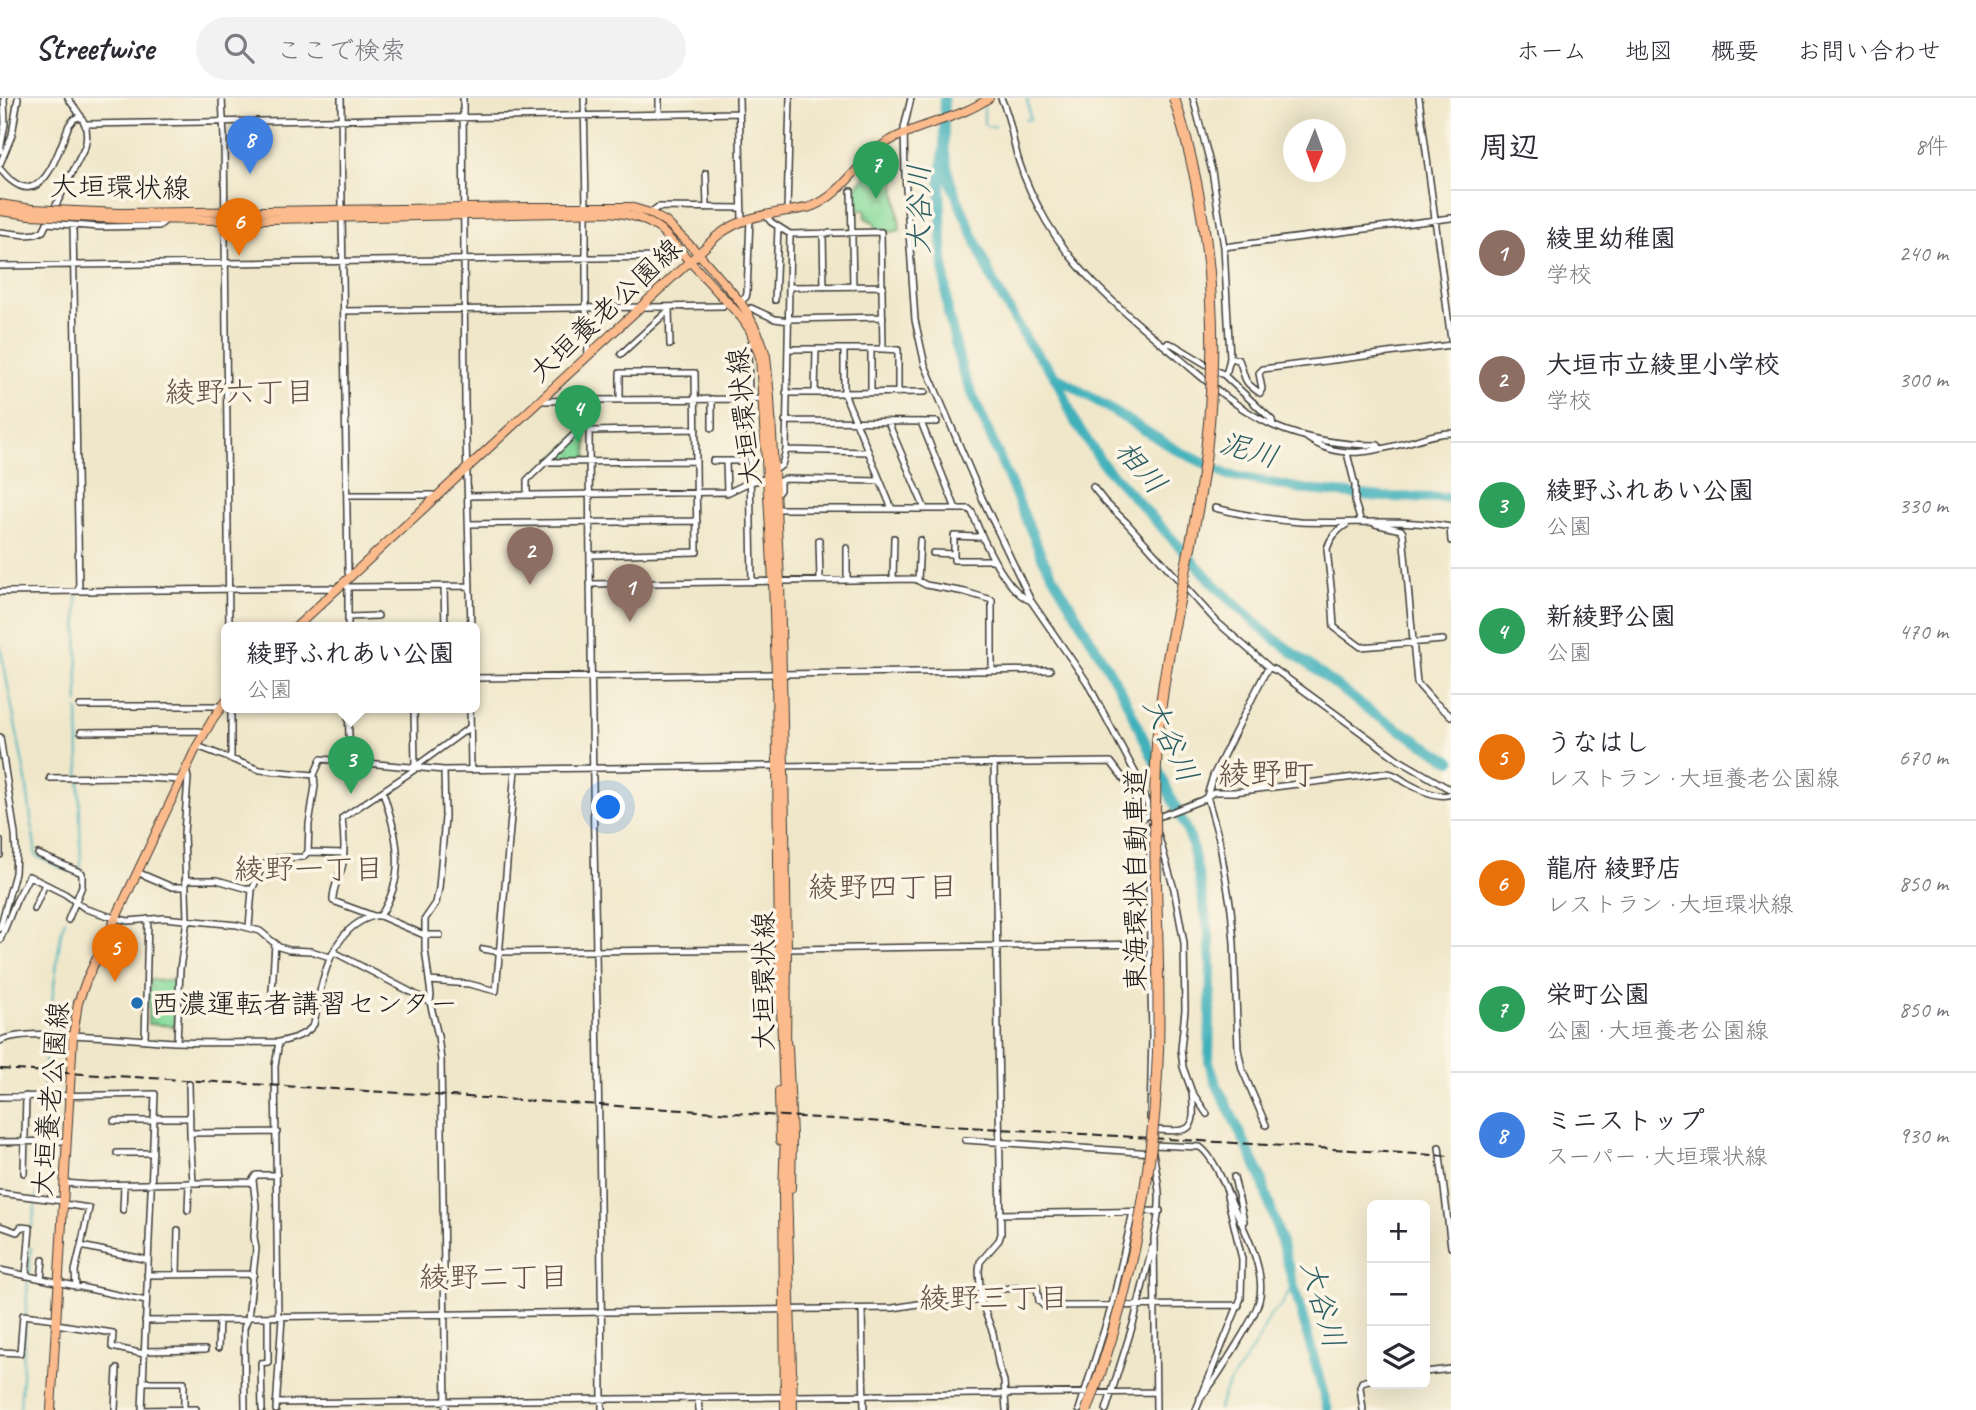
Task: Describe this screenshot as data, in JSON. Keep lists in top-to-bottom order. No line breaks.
{"streets":{"highway":["東海環状自動車道"],"main road":["大垣環状線","大垣養老公園線"]},"crossings":[["大垣環状線","大垣養老公園線"]],"districts":["綾野六丁目","綾野町","綾野一丁目","綾野四丁目","綾野二丁目","綾野三丁目"],"water":["大谷川","泥川","相川"],"places":["西濃運転者講習センター"],"north":"bottom","page":{"header":"Streetwise","search":"ここで検索","nav":["ホーム","地図","概要","お問い合わせ"],"heading":["周辺","8件"],"pins":["8","7","6","4","2","1","3","5"],"list":[{"mark":"1","name":"綾里幼稚園","note":"学校","value":"240 m"},{"mark":"2","name":"大垣市立綾里小学校","note":"学校","value":"300 m"},{"mark":"3","name":"綾野ふれあい公園","note":"公園","value":"330 m"},{"mark":"4","name":"新綾野公園","note":"公園","value":"470 m"},{"mark":"5","name":"うなはし","note":"レストラン · 大垣養老公園線","value":"670 m"},{"mark":"6","name":"龍府 綾野店","note":"レストラン · 大垣環状線","value":"850 m"},{"mark":"7","name":"栄町公園","note":"公園 · 大垣養老公園線","value":"850 m"},{"mark":"8","name":"ミニストップ","note":"スーパー · 大垣環状線","value":"930 m"}],"popup":["綾野ふれあい公園","公園"],"map_buttons":["+","−"]}}
